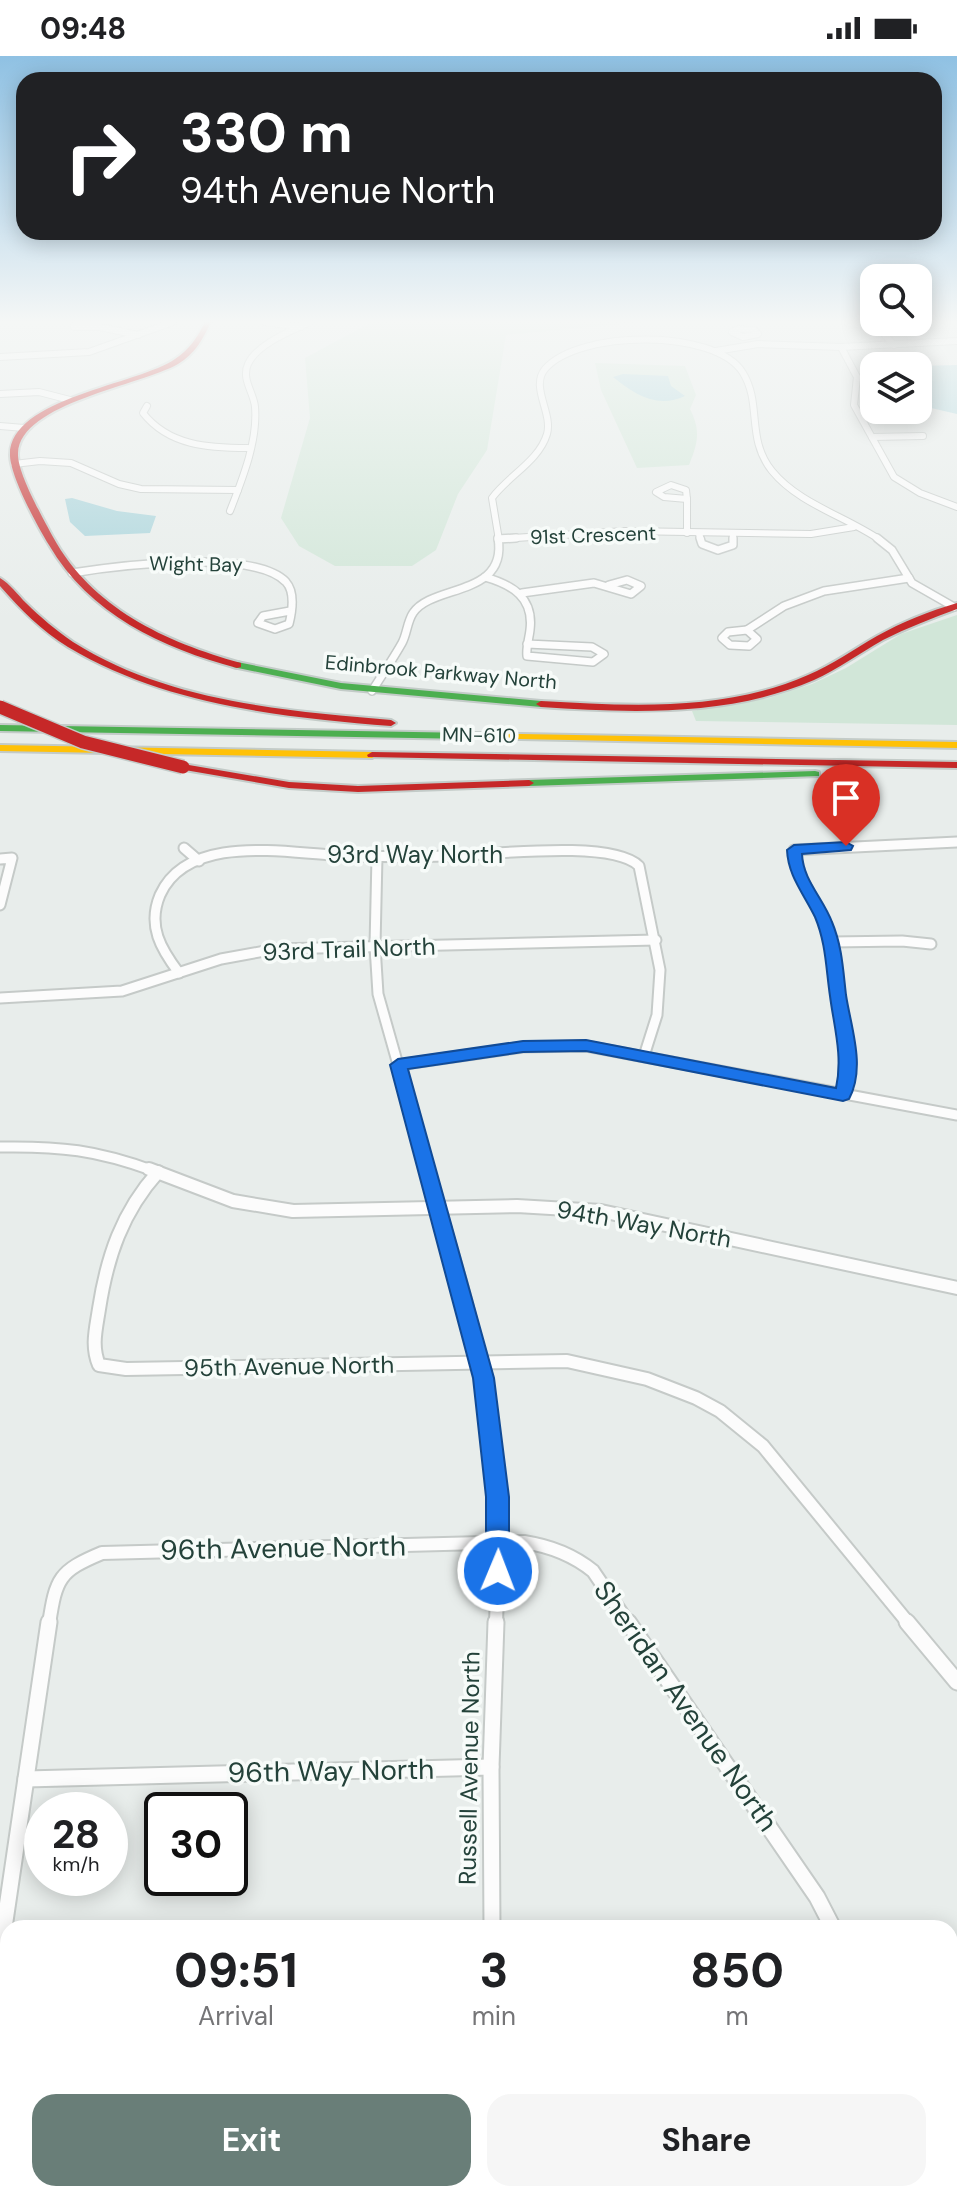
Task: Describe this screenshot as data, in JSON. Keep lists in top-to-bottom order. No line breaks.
{"streets":{"main road":["Edinbrook Parkway North","MN-610"],"street":["91st Crescent","Wight Bay","93rd Way North","93rd Trail North","94th Way North","95th Avenue North","96th Avenue North","Sheridan Avenue North","Russell Avenue North","96th Way North"]},"crossings":[["Wight Bay","Edinbrook Parkway North"],["93rd Way North","93rd Trail North"],["93rd Way North","Russell Avenue North"],["93rd Trail North","Russell Avenue North"],["94th Way North","95th Avenue North"],["94th Way North","Russell Avenue North"],["95th Avenue North","Russell Avenue North"],["96th Avenue North","Sheridan Avenue North"],["96th Avenue North","Russell Avenue North"],["96th Avenue North","96th Way North"],["Sheridan Avenue North","Russell Avenue North"],["Russell Avenue North","96th Way North"]],"page":{"status":"09:48","turn":["330 m","94th Avenue North"],"speed":"28 km/h","limit":"30","eta":["09:51","Arrival","3","min","850","m"],"buttons":["Exit","Share"]}}
